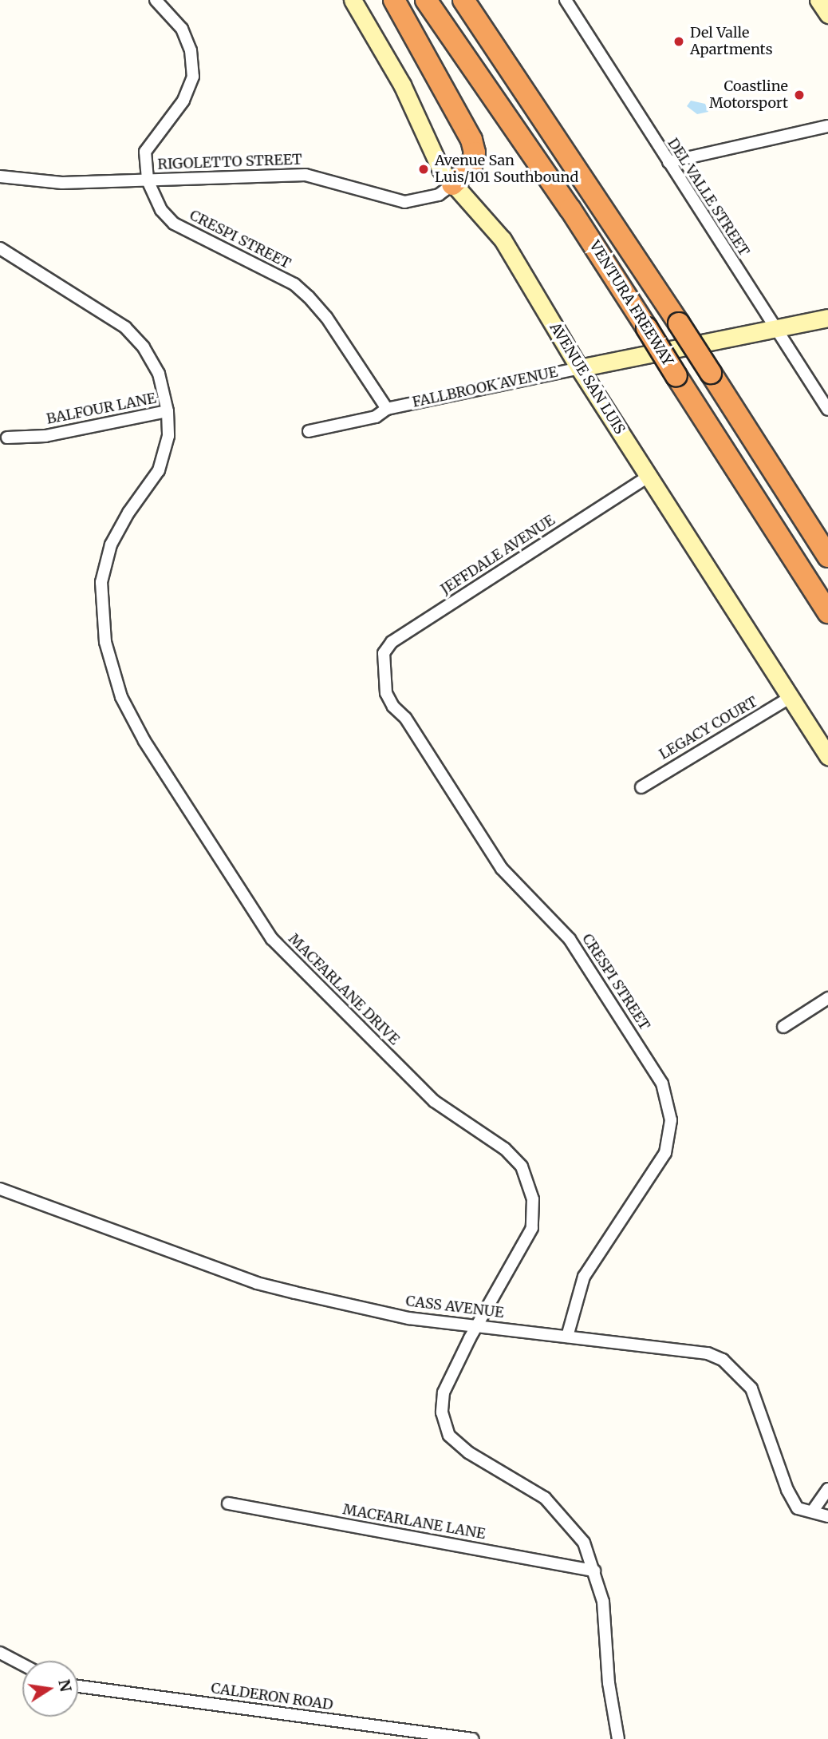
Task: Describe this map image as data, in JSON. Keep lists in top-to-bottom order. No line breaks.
{"streets":{"highway":["VENTURA FREEWAY"],"street":["RIGOLETTO STREET","DEL VALLE STREET","CRESPI STREET","AVENUE SAN LUIS","FALLBROOK AVENUE","BALFOUR LANE","JEFFDALE AVENUE","LEGACY COURT","MACFARLANE DRIVE","CASS AVENUE","MACFARLANE LANE","CALDERON ROAD"]},"crossings":[["RIGOLETTO STREET","CRESPI STREET"],["RIGOLETTO STREET","AVENUE SAN LUIS"],["DEL VALLE STREET","FALLBROOK AVENUE"],["CRESPI STREET","FALLBROOK AVENUE"],["CRESPI STREET","JEFFDALE AVENUE"],["CRESPI STREET","CASS AVENUE"],["AVENUE SAN LUIS","FALLBROOK AVENUE"],["AVENUE SAN LUIS","JEFFDALE AVENUE"],["AVENUE SAN LUIS","LEGACY COURT"],["BALFOUR LANE","MACFARLANE DRIVE"],["MACFARLANE DRIVE","CASS AVENUE"],["MACFARLANE DRIVE","MACFARLANE LANE"]],"places":["Del Valle Apartments","Coastline Motorsport","Avenue San Luis/101 Southbound"],"north":"right"}
